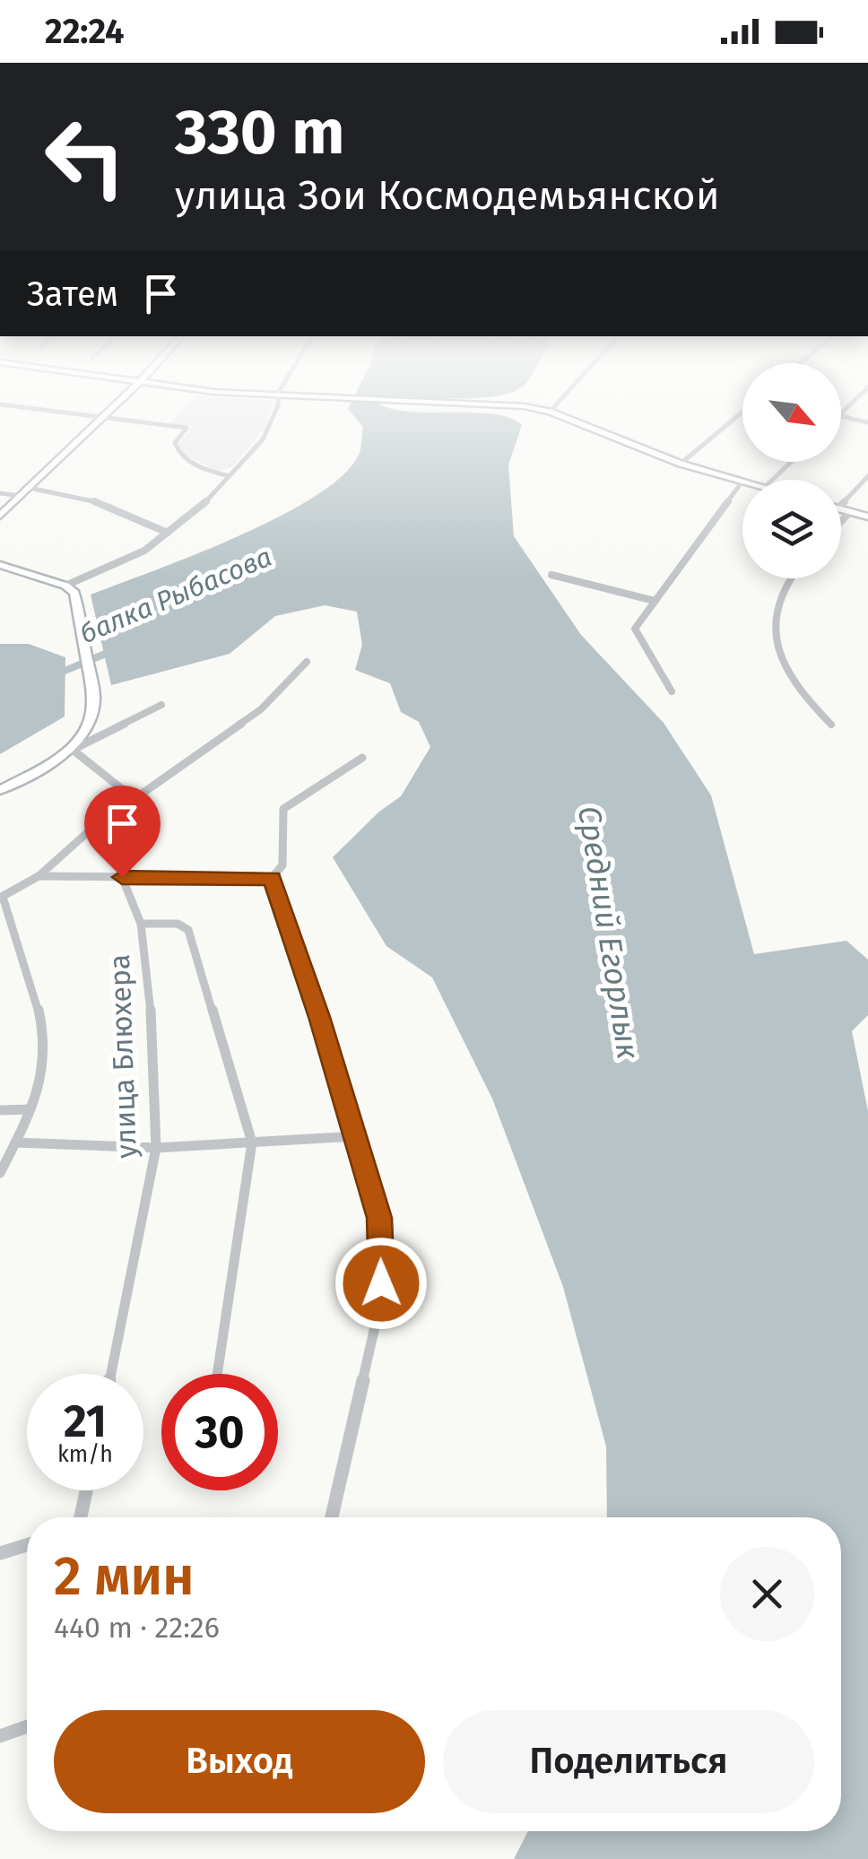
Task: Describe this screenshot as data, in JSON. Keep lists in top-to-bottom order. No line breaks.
{"streets":{"street":["улица Блюхера"]},"water":["балка Рыбасова","Средний Егорлык"],"north":"bottom right","page":{"status":"22:24","turn":["330 m","улица Зои Космодемьянской"],"then":"Затем","speed":"21 km/h","limit":"30","heading":["2 мин","440 m · 22:26"],"buttons":["Выход","Поделиться"]}}
